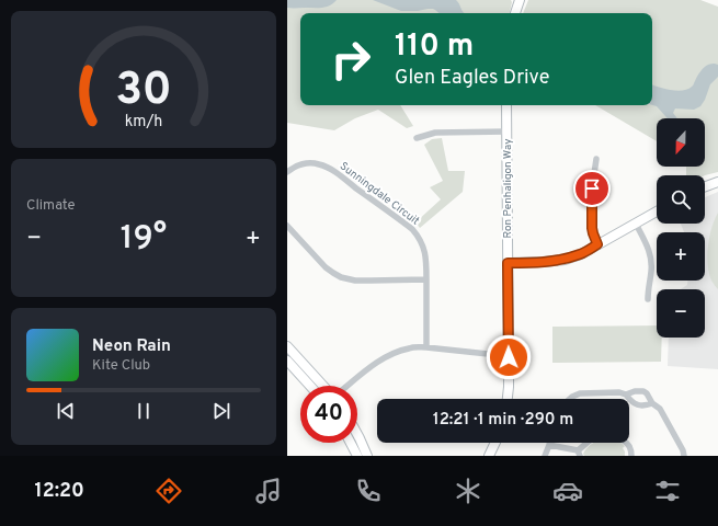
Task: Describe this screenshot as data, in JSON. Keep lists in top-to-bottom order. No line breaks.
{"streets":{"street":["Ron Penhaligon Way","Sunningdale Circuit"]},"north":"bottom","page":{"turn":["110 m","Glen Eagles Drive"],"map_buttons":["+","−"],"tile":"Climate","heat":["−","19°","+"],"song":["Neon Rain","Kite Club"],"limit":"40","trip":"12:21 · 1 min · 290 m","tabs":"12:20","gauge":["30","km/h"]}}
